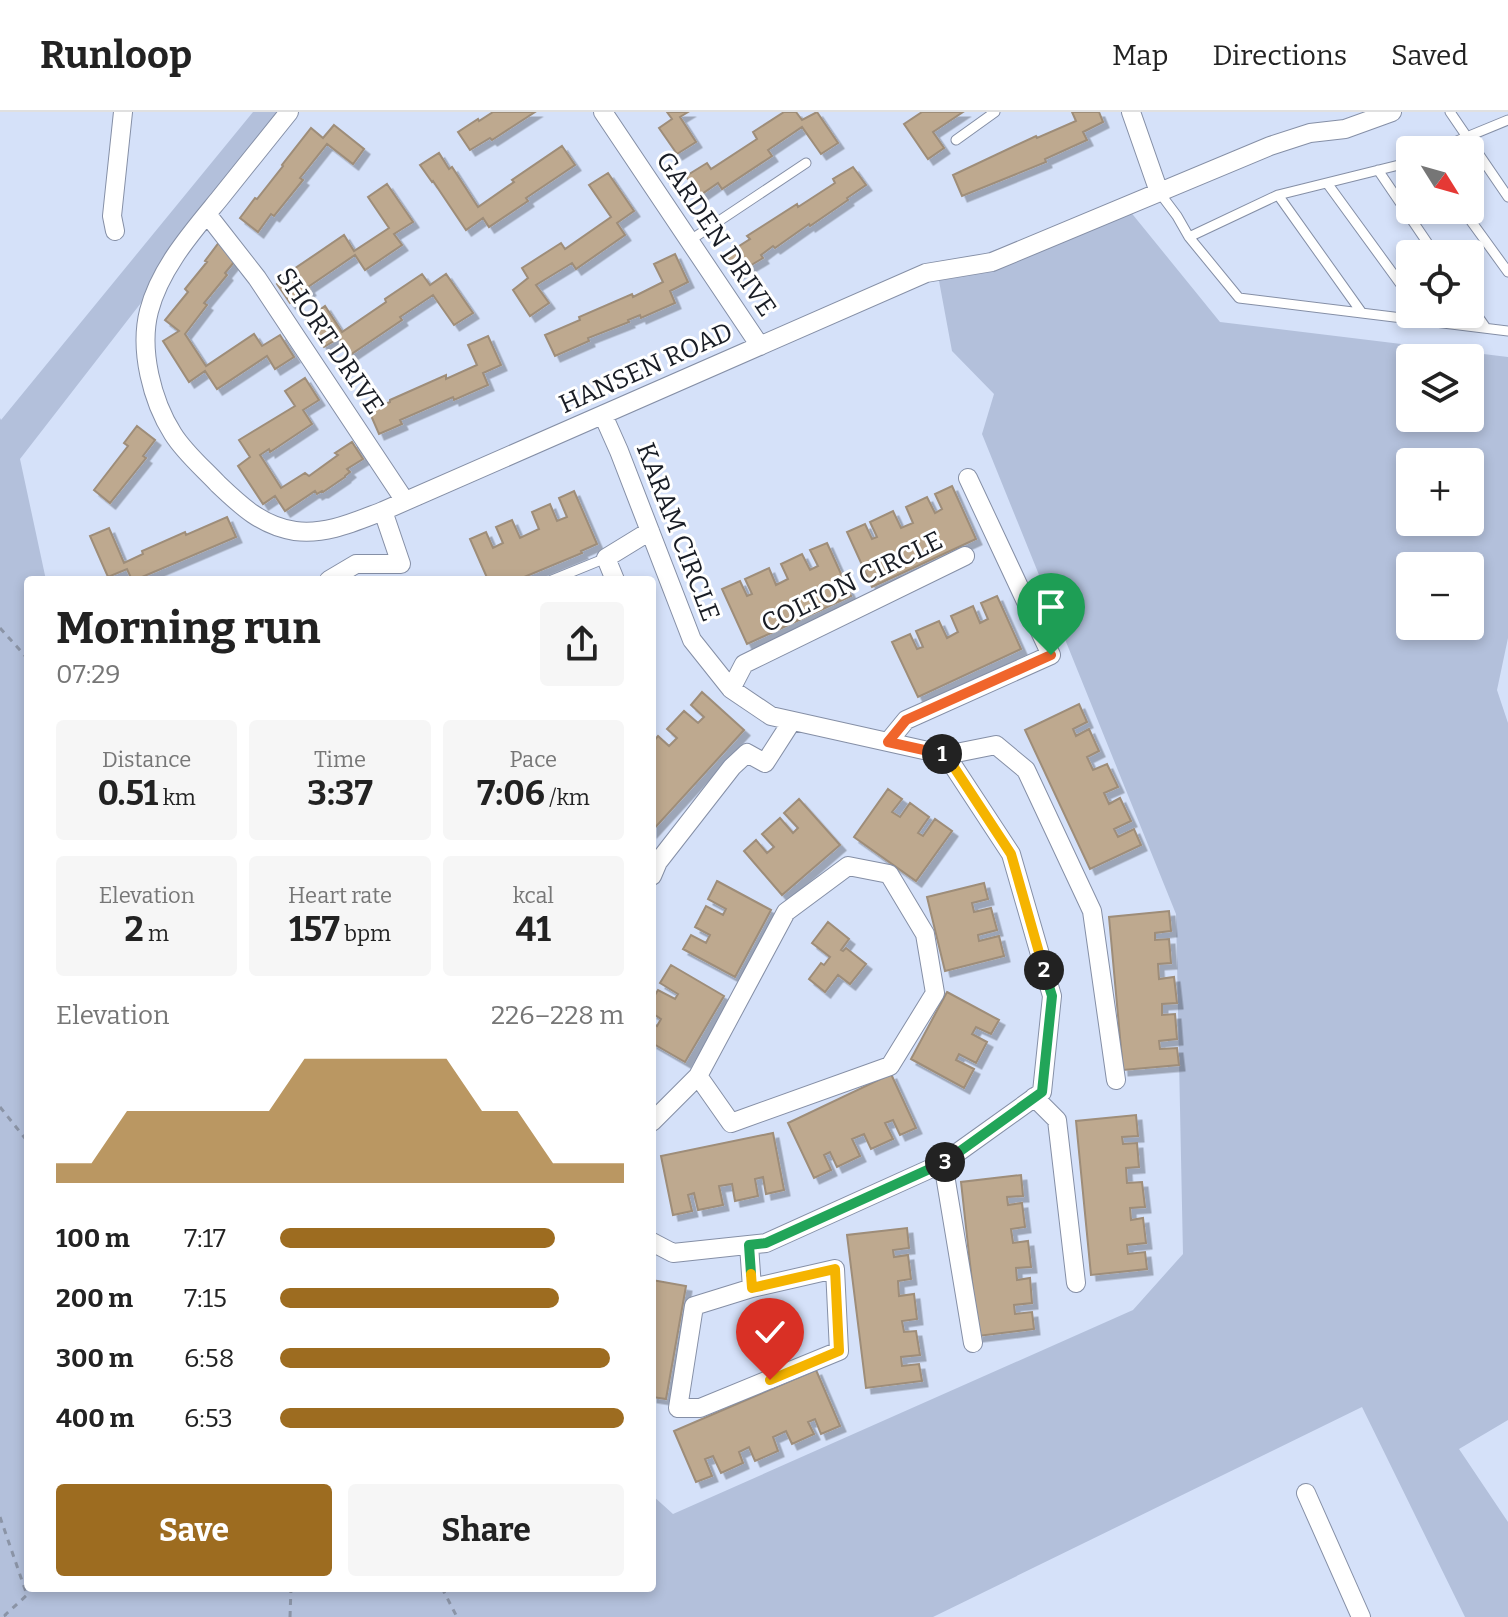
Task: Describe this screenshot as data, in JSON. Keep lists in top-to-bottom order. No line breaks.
{"streets":{"street":["GARDEN DRIVE","SHORT DRIVE","HANSEN ROAD","KARAM CIRCLE","COLTON CIRCLE"]},"crossings":[["GARDEN DRIVE","HANSEN ROAD"],["SHORT DRIVE","HANSEN ROAD"],["HANSEN ROAD","KARAM CIRCLE"],["KARAM CIRCLE","COLTON CIRCLE"]],"north":"bottom right","page":{"header":"Runloop","nav":["Map","Directions","Saved"],"map_buttons":["+","−"],"heading":["Morning run","07:29"],"stats":[["Distance","0.51 km"],["Time","3:37"],["Pace","7:06 /km"],["Elevation","2 m"],["Heart rate","157 bpm"],["kcal","41"]],"pins":["1","2","3"],"chart":["Elevation","226–228 m"],"list":[{"name":"100 m","note":"7:17"},{"name":"200 m","note":"7:15"},{"name":"300 m","note":"6:58"},{"name":"400 m","note":"6:53"}],"buttons":["Save","Share"]}}
